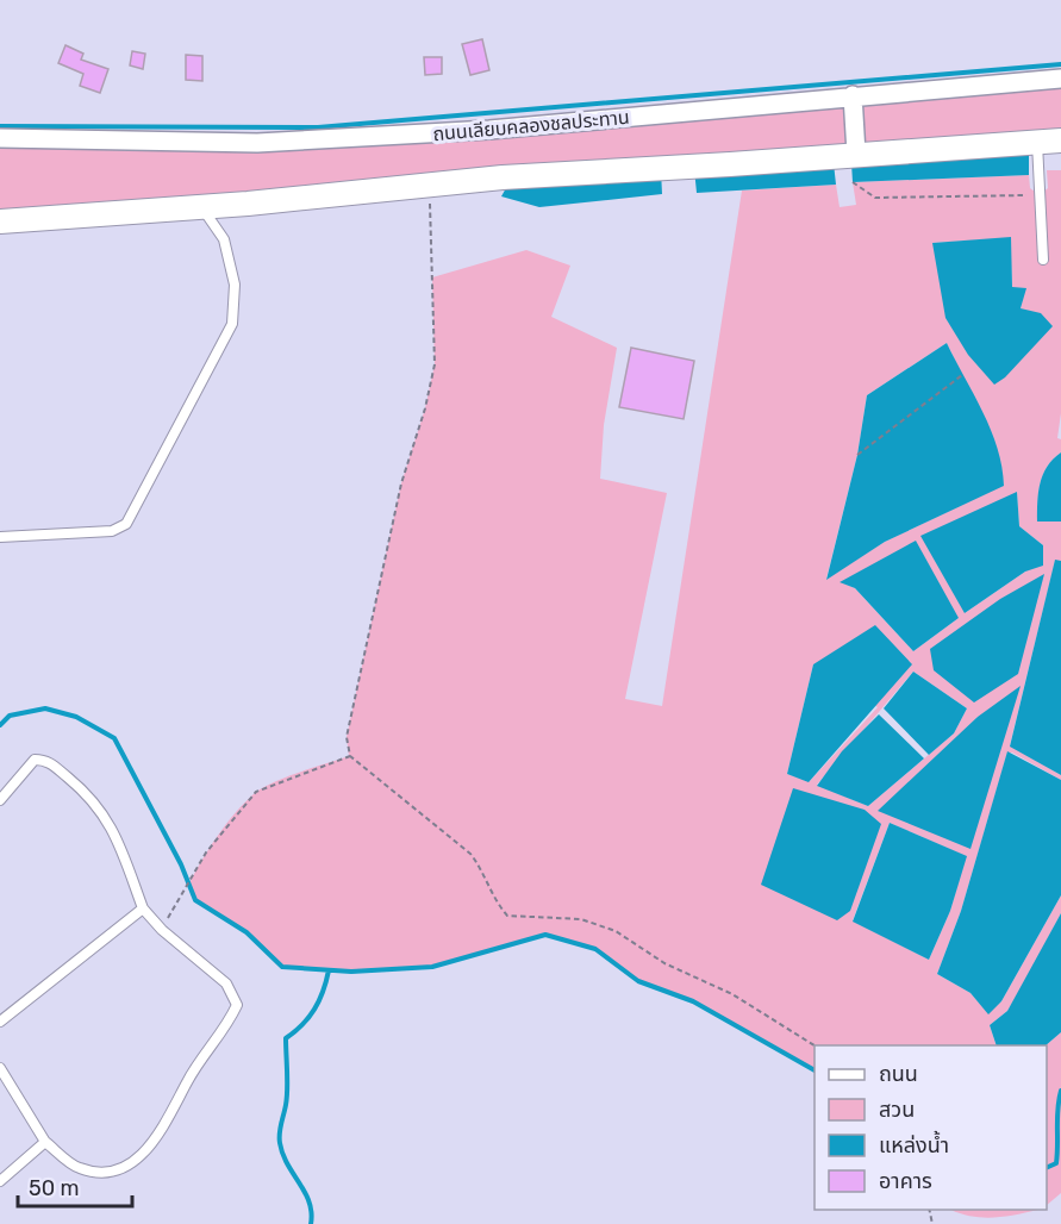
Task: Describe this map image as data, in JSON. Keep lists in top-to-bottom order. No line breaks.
{"streets":{"street":["ถนนเลียบคลองชลประทาน"]},"legend":["ถนน","สวน","แหล่งน้ำ","อาคาร"],"scale_bar":"50 m"}
